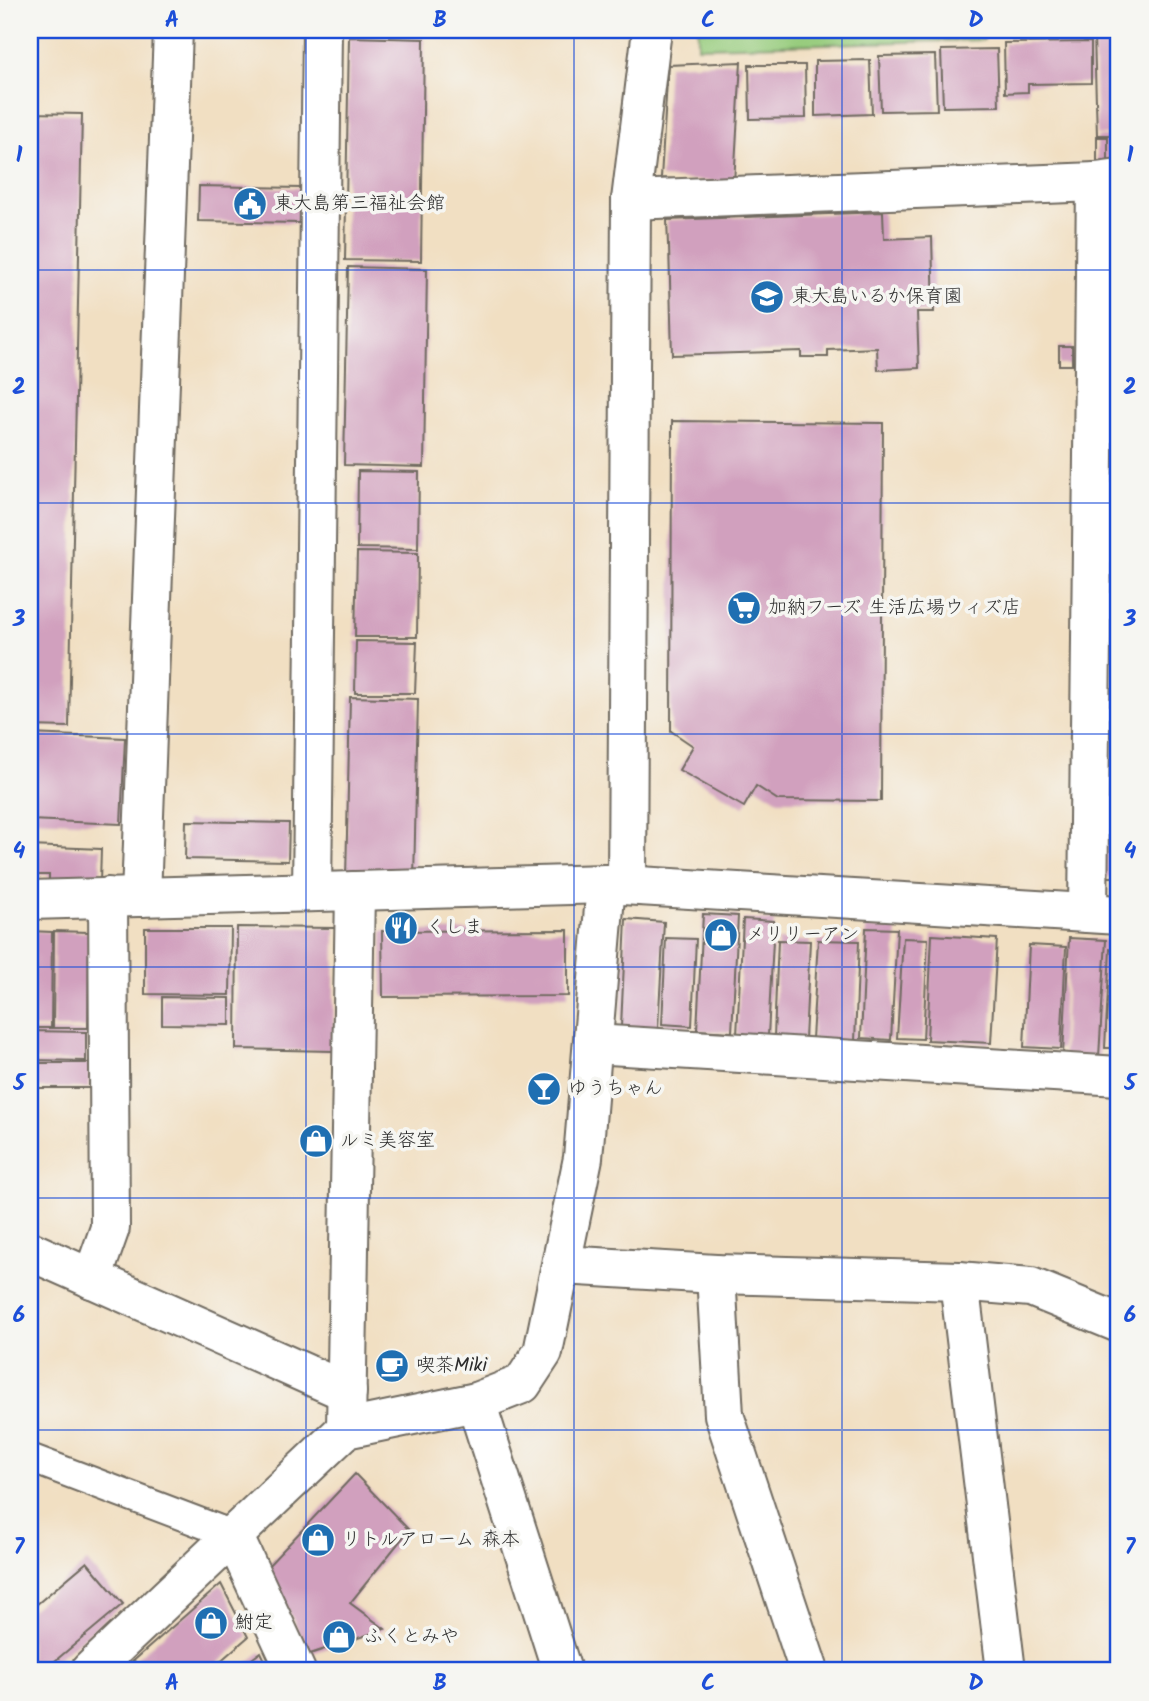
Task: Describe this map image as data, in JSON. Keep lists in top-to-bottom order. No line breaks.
{"places":{"public building":["東大島第三福祉会館"],"school or university":["東大島いるか保育園"],"supermarket":["加納フーズ 生活広場ウィズ店"],"restaurant":["くしま"],"shop":["メリリーアン","ルミ美容室","リトルアローム 森本","鮒定","ふくとみや"],"bar":["ゆうちゃん"],"cafe":["喫茶Miki"]},"grid":{"columns":["A","B","C","D"],"rows":["1","2","3","4","5","6","7"]}}
